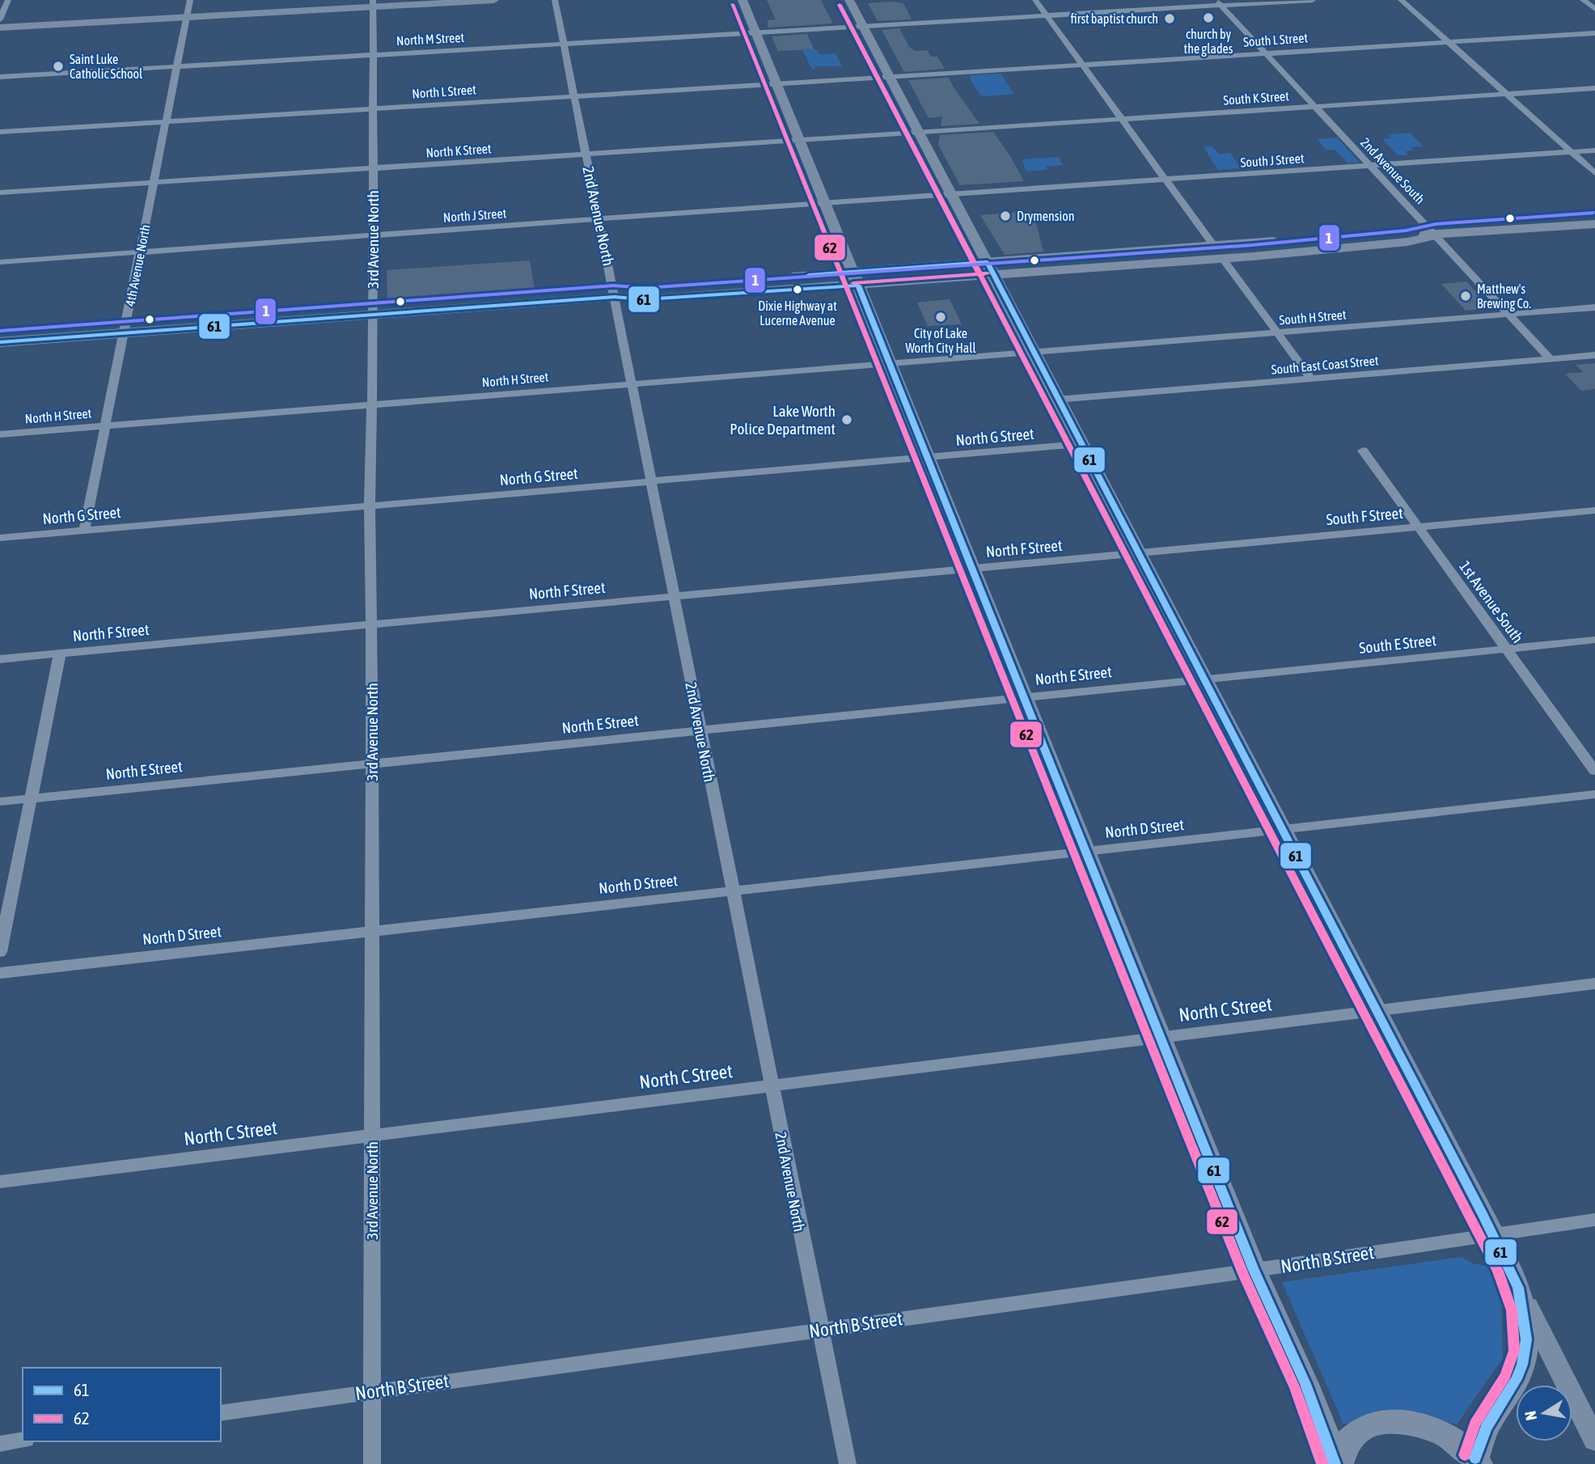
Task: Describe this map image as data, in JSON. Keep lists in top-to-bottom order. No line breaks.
{"streets":{"street":["North M Street","South L Street","North L Street","South K Street","North K Street","South J Street","2nd Avenue South","North J Street","2nd Avenue North","3rd Avenue North","4th Avenue North","South H Street","South East Coast Street","North H Street","North G Street","South F Street","North F Street","1st Avenue South","South E Street","North E Street","North D Street","North C Street","North B Street"]},"crossings":[["North M Street","2nd Avenue South"],["North M Street","2nd Avenue North"],["North M Street","3rd Avenue North"],["North M Street","4th Avenue North"],["South L Street","North L Street"],["South L Street","2nd Avenue South"],["North L Street","2nd Avenue North"],["North L Street","3rd Avenue North"],["North L Street","4th Avenue North"],["South K Street","North K Street"],["South K Street","2nd Avenue South"],["North K Street","2nd Avenue North"],["North K Street","3rd Avenue North"],["North K Street","4th Avenue North"],["South J Street","2nd Avenue South"],["South J Street","North J Street"],["2nd Avenue South","South H Street"],["2nd Avenue South","South East Coast Street"],["North J Street","2nd Avenue North"],["North J Street","3rd Avenue North"],["North J Street","4th Avenue North"],["2nd Avenue North","North H Street"],["2nd Avenue North","North G Street"],["2nd Avenue North","North F Street"],["2nd Avenue North","North E Street"],["2nd Avenue North","North D Street"],["2nd Avenue North","North C Street"],["2nd Avenue North","North B Street"],["3rd Avenue North","North H Street"],["3rd Avenue North","North G Street"],["3rd Avenue North","North F Street"],["3rd Avenue North","North E Street"],["3rd Avenue North","North D Street"],["3rd Avenue North","North C Street"],["3rd Avenue North","North B Street"],["4th Avenue North","North H Street"],["4th Avenue North","North G Street"],["South H Street","North H Street"],["South F Street","North F Street"],["South F Street","1st Avenue South"],["1st Avenue South","South E Street"],["South E Street","North E Street"]],"places":["church by the glades","first baptist church","Saint Luke Catholic School","Drymension","Dixie Highway at Lucerne Avenue","Matthew's Brewing Co.","City of Lake Worth City Hall","Lake Worth Police Department"],"lines":["transit line 62","transit line 1","transit line 61"],"legend":["61","62"],"north":"left"}
